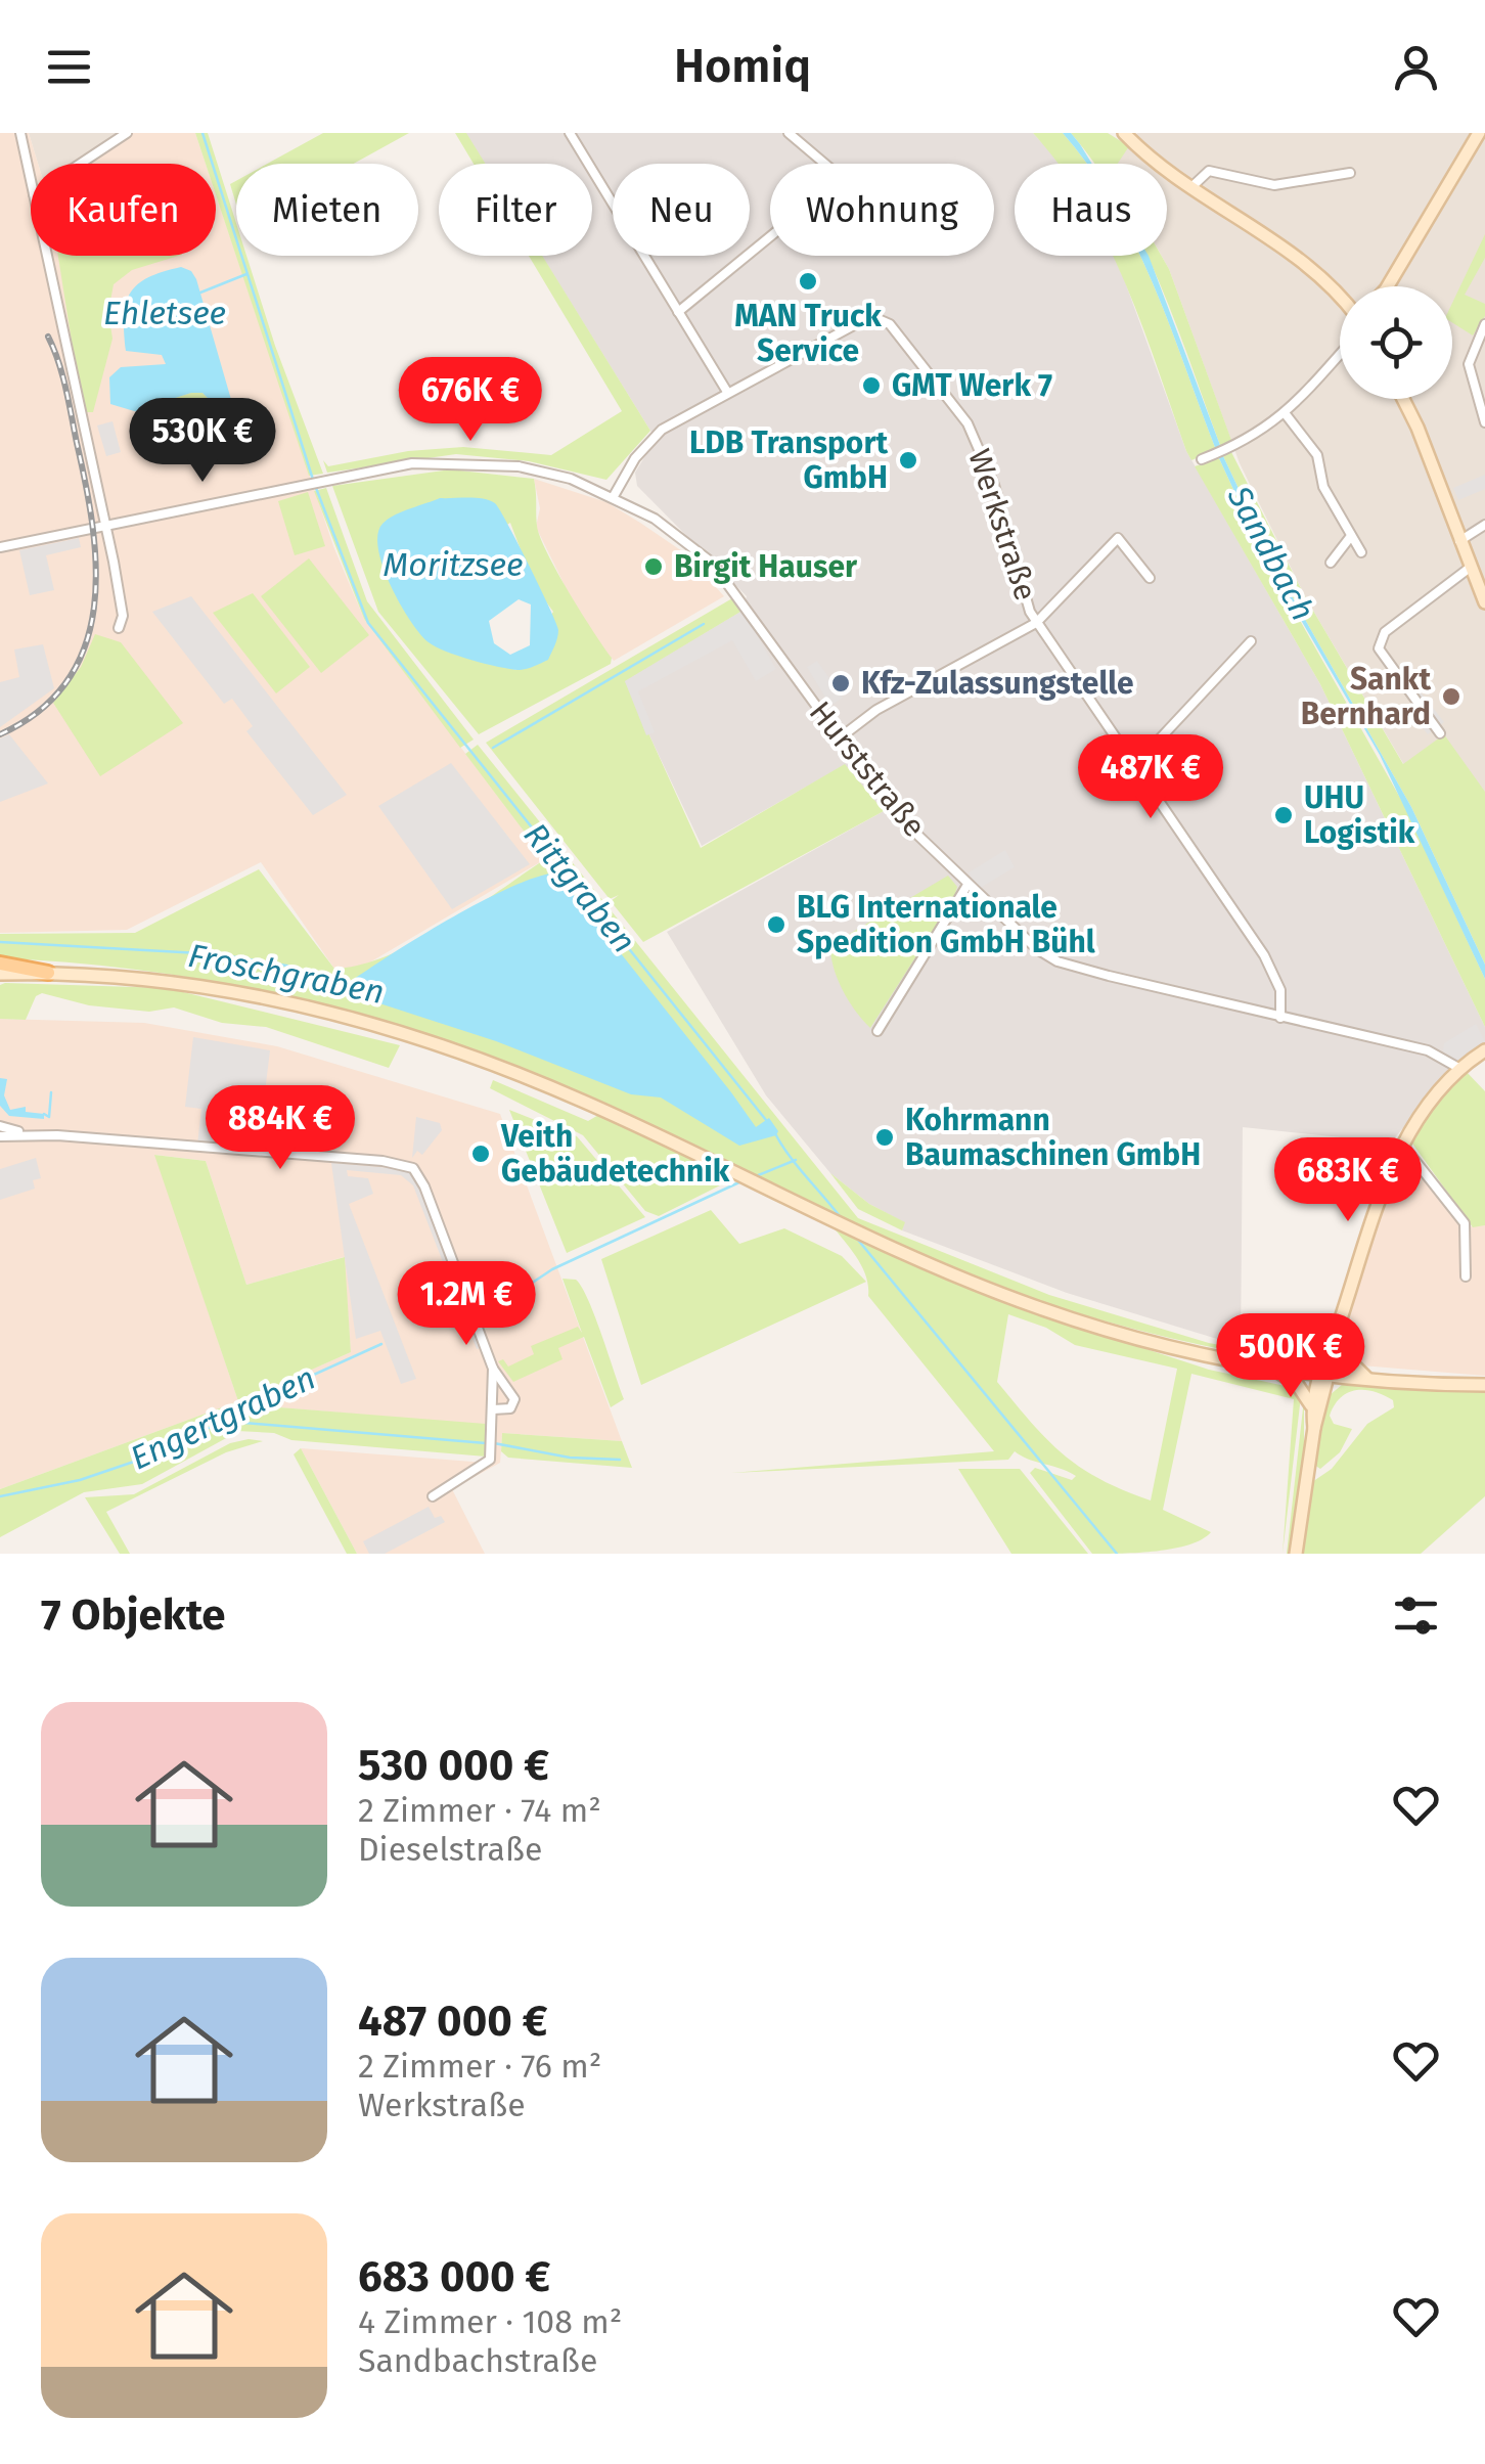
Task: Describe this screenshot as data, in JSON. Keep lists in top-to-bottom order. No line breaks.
{"streets":{"street":["Werkstraße","Hurststraße"]},"crossings":[["Werkstraße","Hurststraße"]],"water":["Ehletsee","Sandbach","Moritzsee","Rittgraben","Froschgraben","Engertgraben"],"places":["MAN Truck Service","GMT Werk 7","LDB Transport GmbH","Birgit Hauser","Kfz-Zulassungstelle","Sankt Bernhard","UHU Logistik","BLG Internationale Spedition GmbH Bühl","Kohrmann Baumaschinen GmbH","Veith Gebäudetechnik"],"page":{"header":"Homiq","chip":["Kaufen","Mieten","Filter","Neu","Wohnung","Haus"],"price":["676K €","530K €","487K €","884K €","683K €","1.2M €","500K €"],"heading":"7 Objekte","list":[{"name":"530 000 €","note":"2 Zimmer · 74 m² · Dieselstraße"},{"name":"487 000 €","note":"2 Zimmer · 76 m² · Werkstraße"},{"name":"683 000 €","note":"4 Zimmer · 108 m² · Sandbachstraße"}]}}
